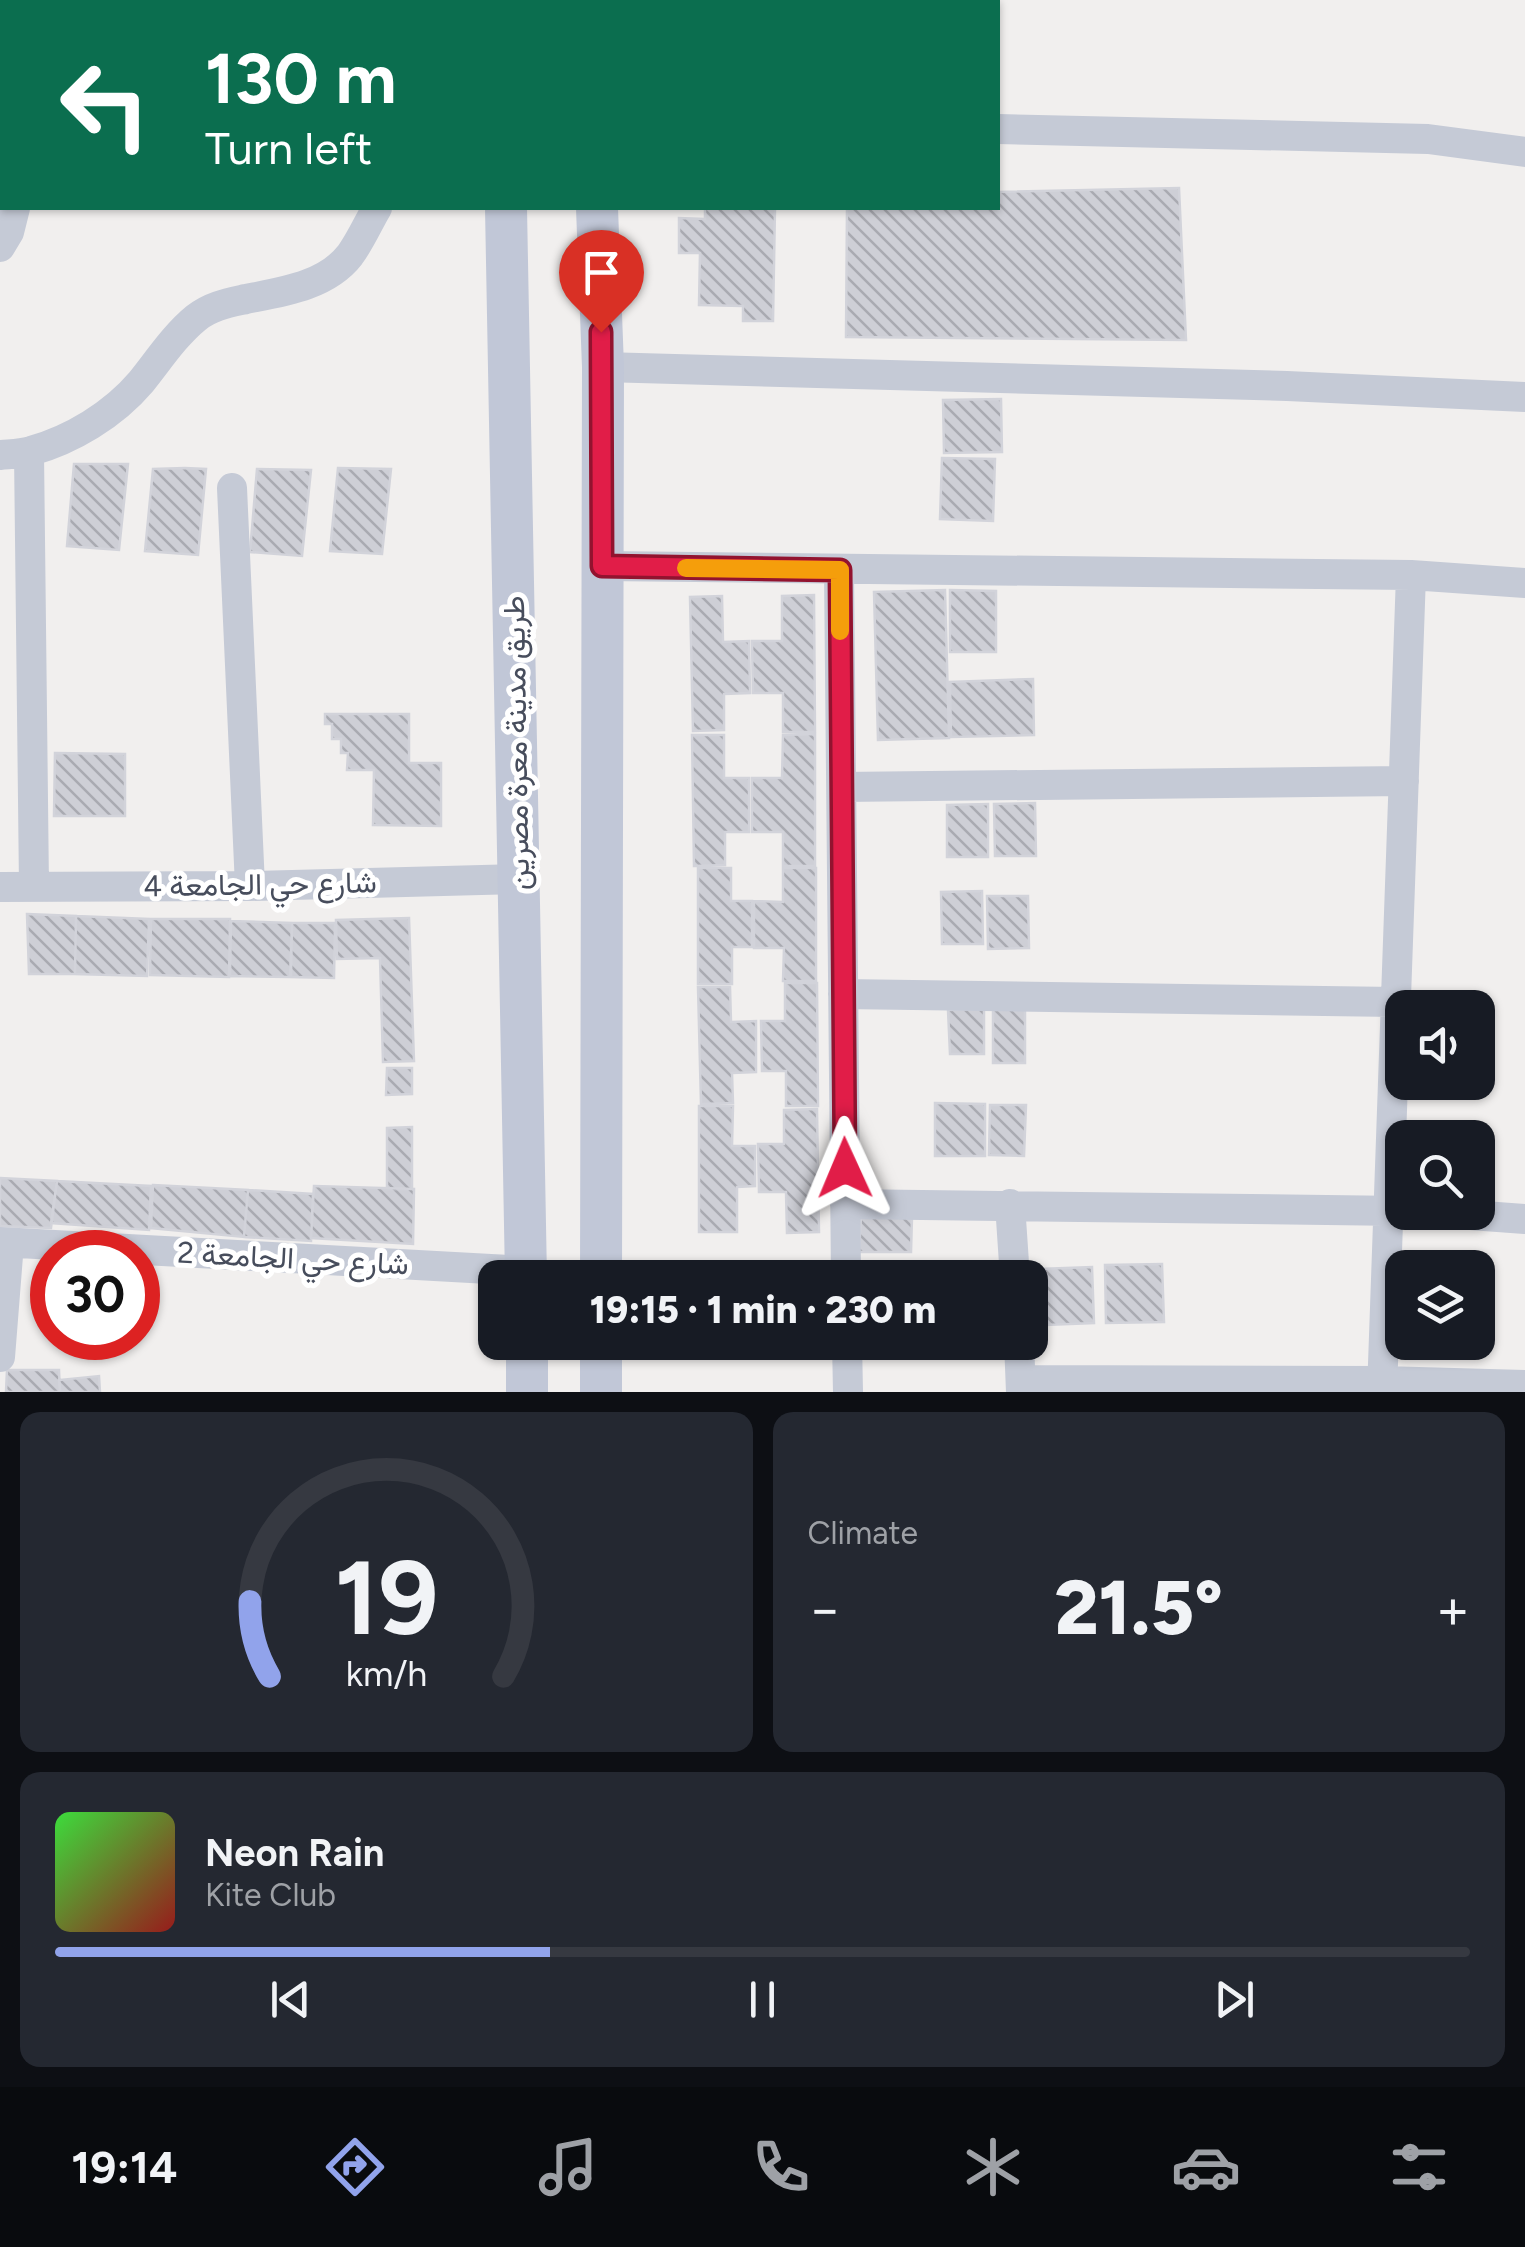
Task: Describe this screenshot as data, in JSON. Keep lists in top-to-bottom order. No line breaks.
{"streets":{"main road":["طريق مدينة معرة مصرين"],"street":["شارع حي الجامعة 4","شارع حي الجامعة 2"]},"crossings":[["طريق مدينة معرة مصرين","شارع حي الجامعة 4"]],"page":{"turn":["130 m","Turn left"],"limit":"30","trip":"19:15 · 1 min · 230 m","tile":"Climate","heat":["−","21.5°","+"],"song":["Neon Rain","Kite Club"],"tabs":"19:14","gauge":["19","km/h"]}}
